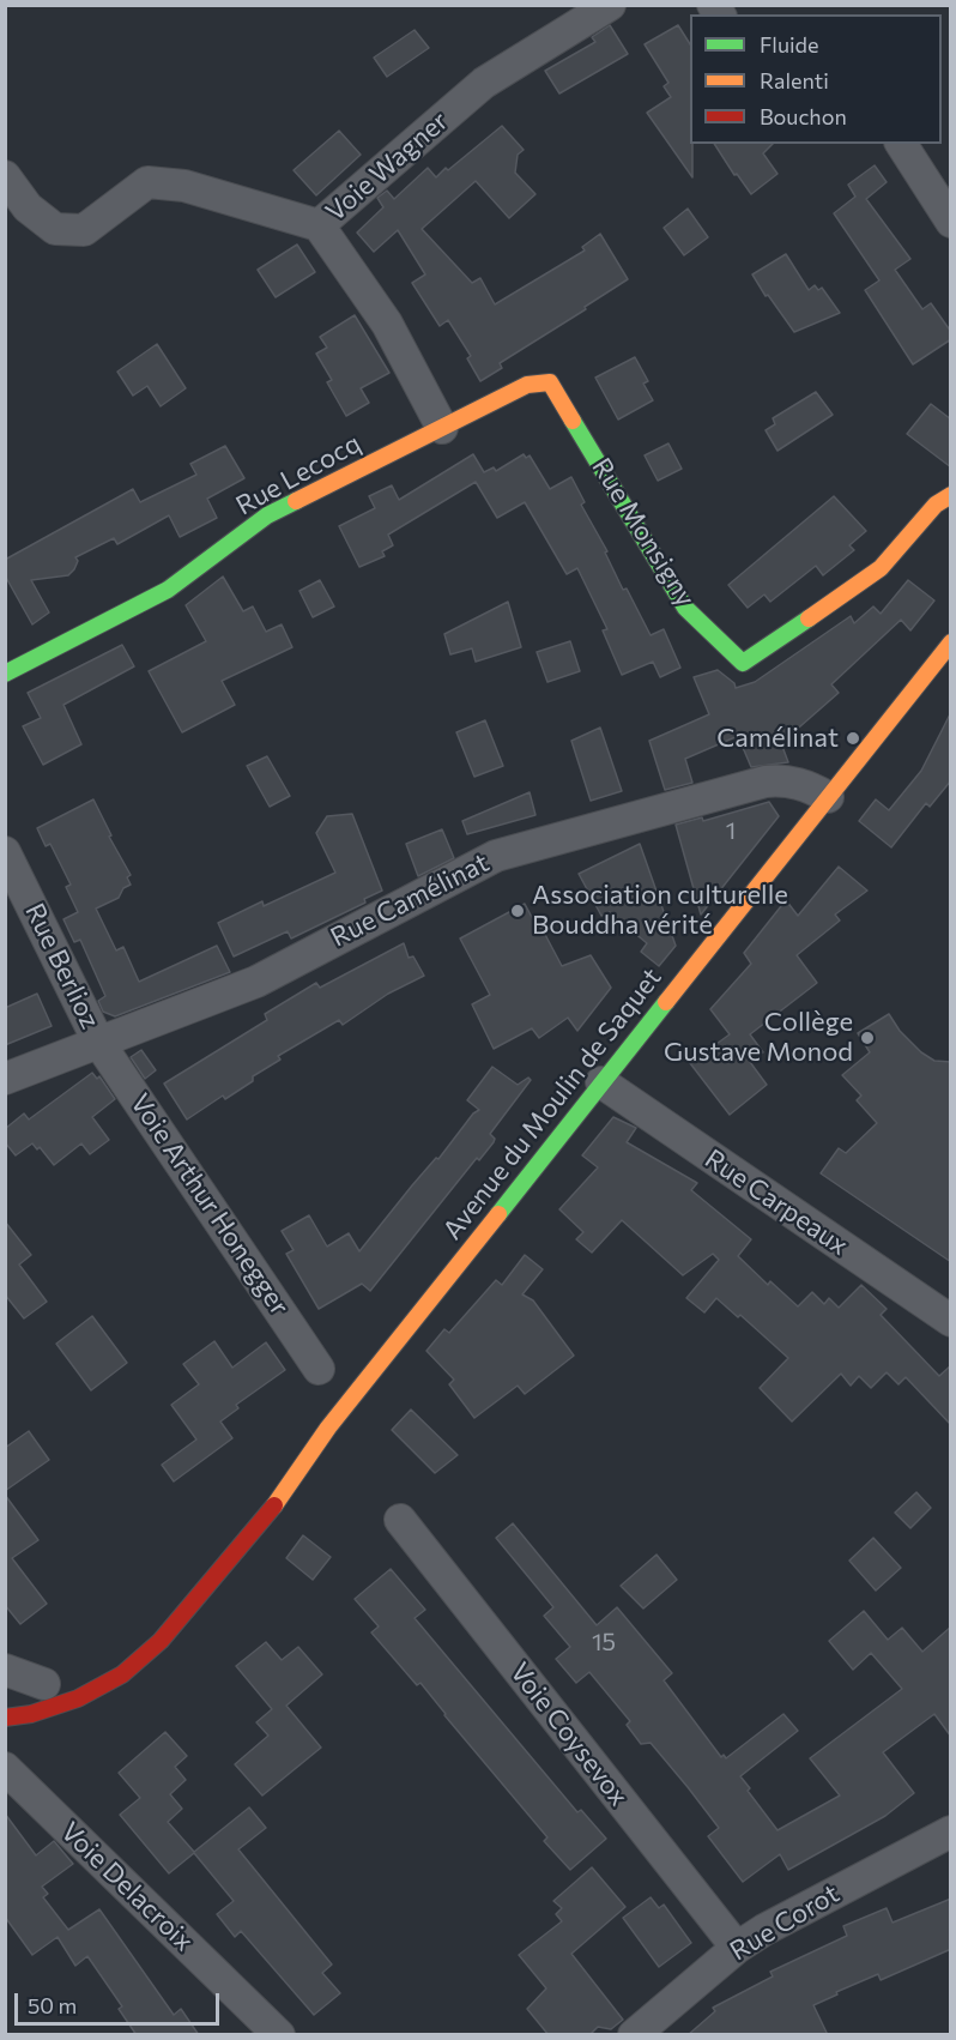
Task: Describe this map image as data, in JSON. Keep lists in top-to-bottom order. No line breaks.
{"streets":{"main road":["Rue Lecocq","Rue Monsigny","Avenue du Moulin de Saquet"],"street":["Voie Wagner","Rue Camélinat","Rue Berlioz","Rue Carpeaux","Voie Arthur Honegger","Voie Coysevox","Voie Delacroix","Rue Corot"]},"crossings":[["Rue Lecocq","Rue Monsigny"],["Rue Camélinat","Rue Berlioz"],["Rue Camélinat","Avenue du Moulin de Saquet"],["Rue Camélinat","Voie Arthur Honegger"],["Rue Berlioz","Voie Arthur Honegger"],["Avenue du Moulin de Saquet","Rue Carpeaux"],["Voie Coysevox","Rue Corot"]],"places":["Camélinat","Association culturelle Bouddha vérité","Collège Gustave Monod"],"house_numbers":["1","15"],"legend":["Fluide","Ralenti","Bouchon"],"scale_bar":"50 m"}
